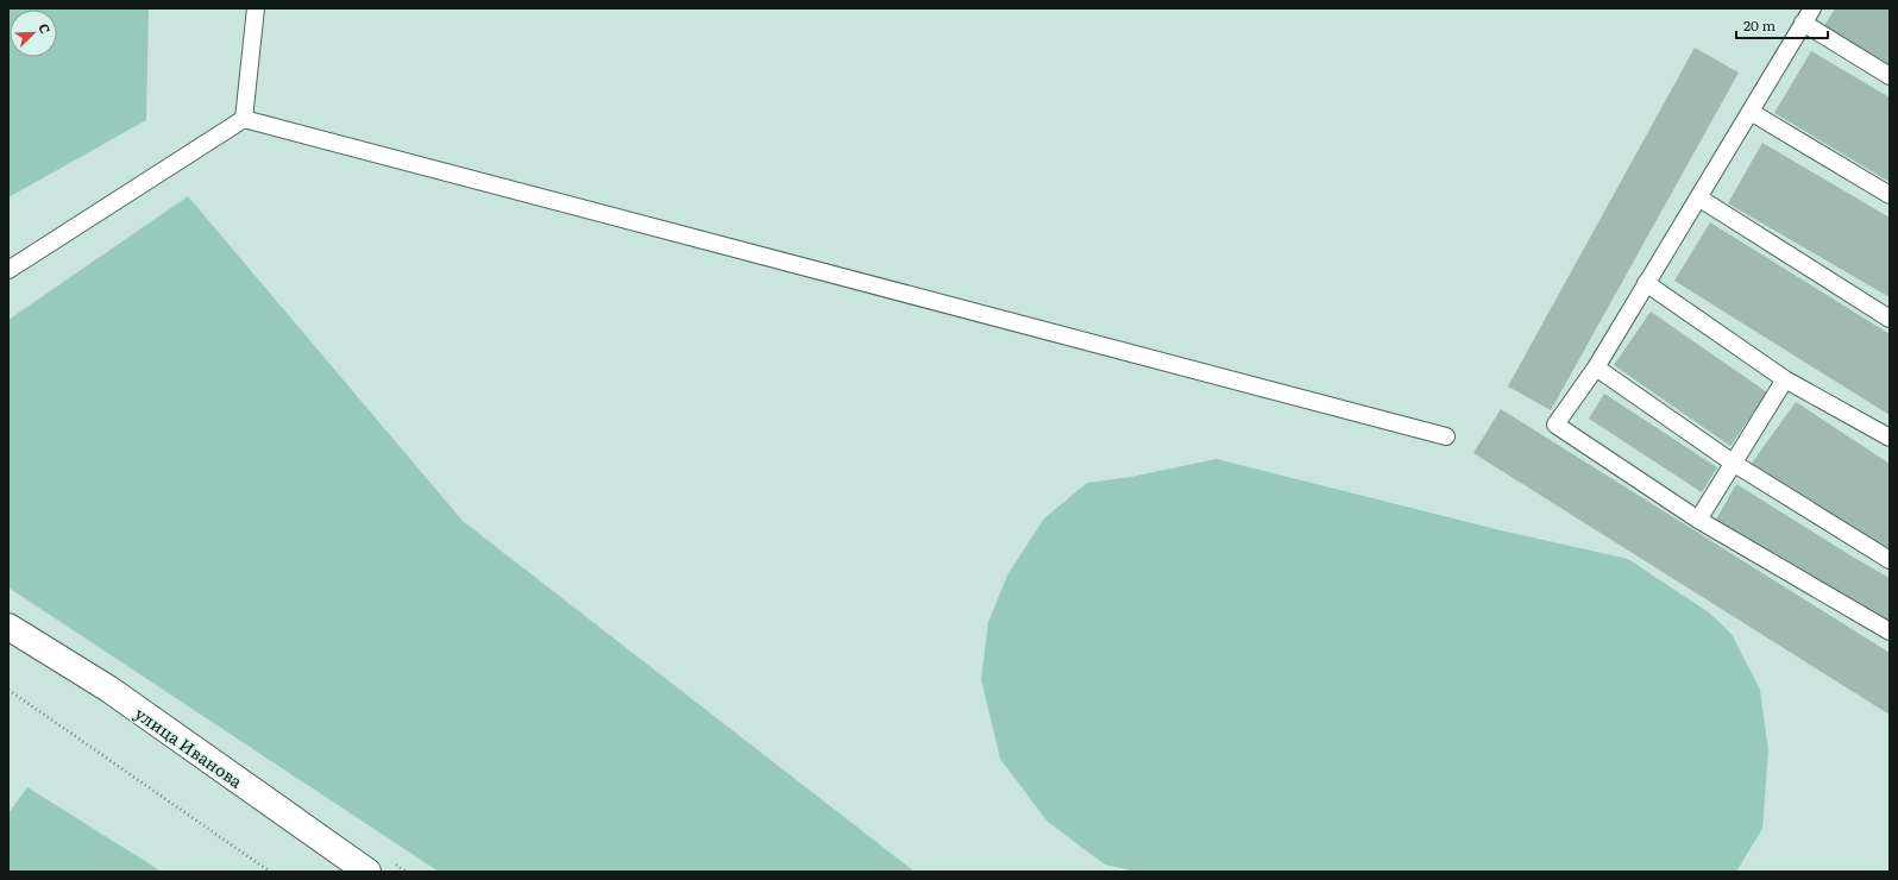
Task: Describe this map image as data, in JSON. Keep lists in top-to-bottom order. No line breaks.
{"streets":{"main road":["улица Иванова"]},"scale_bar":"20 m","north":"top right"}
